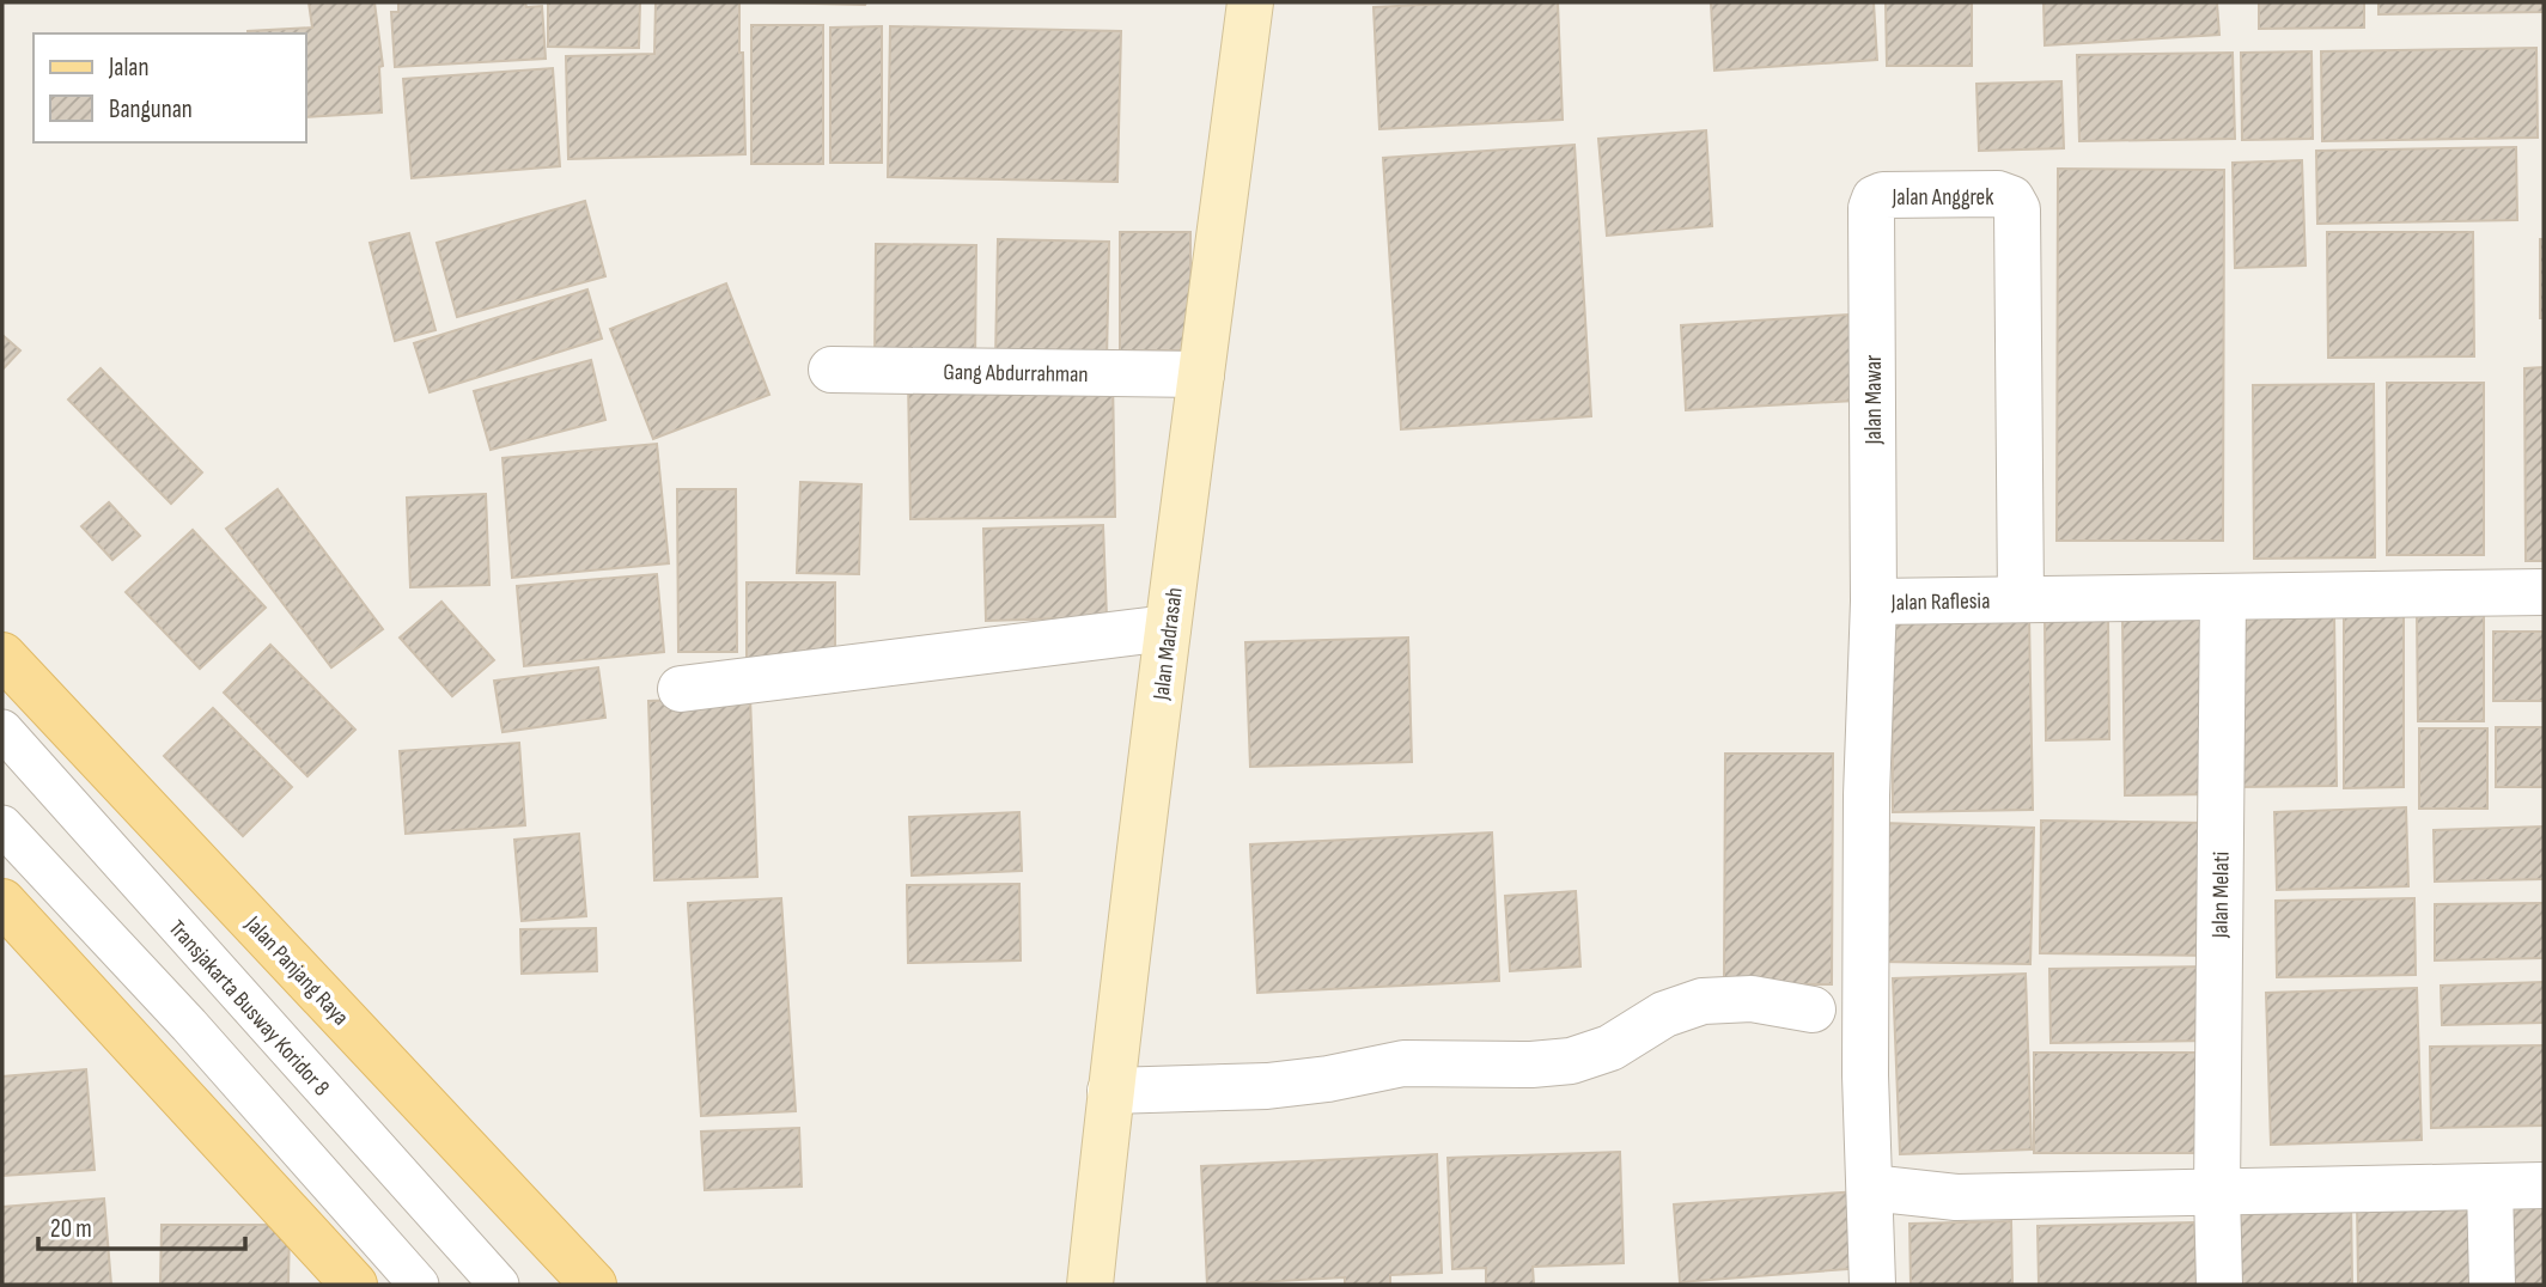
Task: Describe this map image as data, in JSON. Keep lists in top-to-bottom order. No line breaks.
{"streets":{"main road":["Jalan Panjang Raya"],"street":["Jalan Anggrek","Gang Abdurrahman","Jalan Mawar","Jalan Raflesia","Jalan Madrasah","Jalan Melati"],"lane":["Transjakarta Busway Koridor 8"]},"crossings":[["Jalan Anggrek","Jalan Mawar"],["Jalan Anggrek","Jalan Raflesia"],["Gang Abdurrahman","Jalan Madrasah"],["Jalan Mawar","Jalan Raflesia"],["Jalan Raflesia","Jalan Melati"]],"legend":["Jalan","Bangunan"],"scale_bar":"20 m"}
